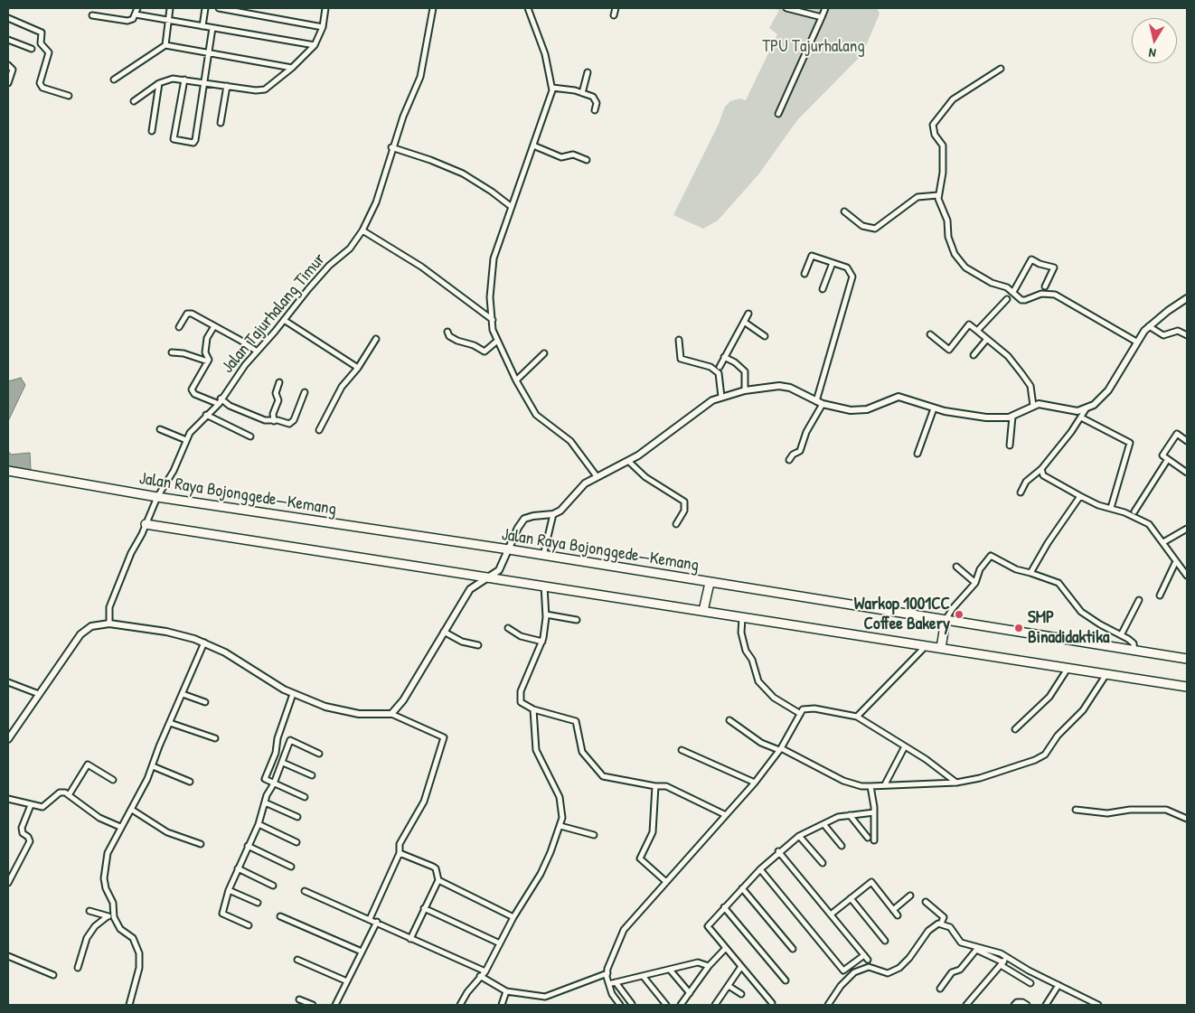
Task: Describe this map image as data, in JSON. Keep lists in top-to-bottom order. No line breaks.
{"streets":{"highway":["Jalan Raya Bojonggede—Kemang"],"street":["Jalan Tajurhalang Timur"]},"crossings":[["Jalan Tajurhalang Timur","Jalan Raya Bojonggede—Kemang"]],"parks":["TPU Tajurhalang"],"places":["Warkop 1001CC Coffee Bakery","SMP Binadidaktika"],"north":"bottom"}
